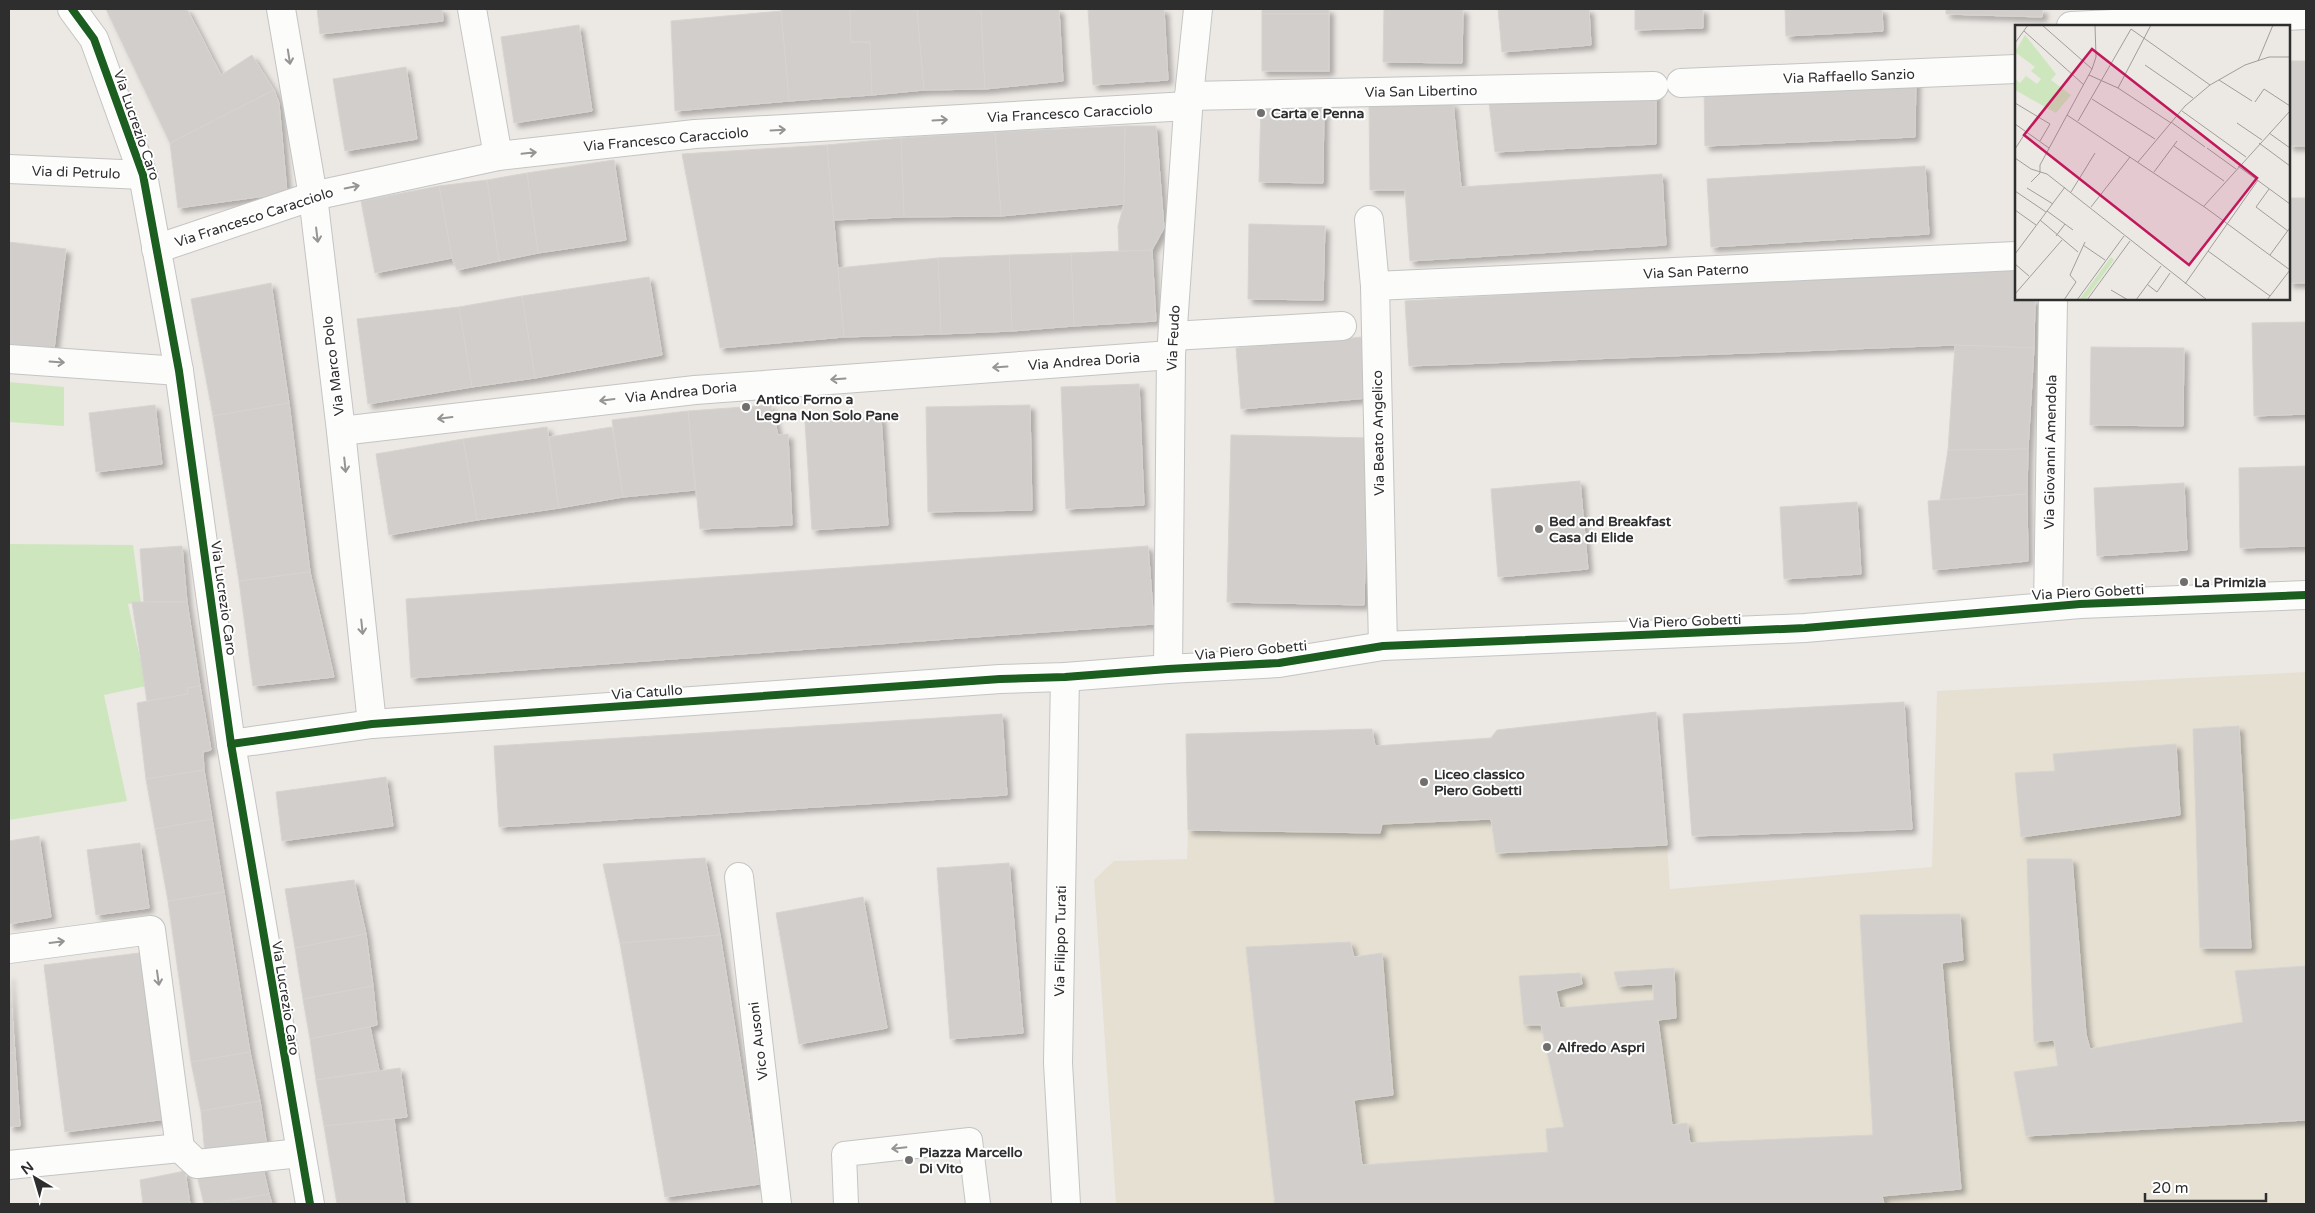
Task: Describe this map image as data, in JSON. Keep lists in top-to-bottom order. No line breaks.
{"streets":{"street":["Via Raffaello Sanzio","Via San Libertino","Via Francesco Caracciolo","Via Lucrezio Caro","Via di Petrulo","Via San Paterno","Via Feudo","Via Andrea Doria","Via Marco Polo","Via Beato Angelico","Via Giovanni Amendola","Via Piero Gobetti","Via Catullo","Via Filippo Turati","Vico Ausoni"]},"crossings":[["Via San Libertino","Via Francesco Caracciolo"],["Via San Libertino","Via Feudo"],["Via Francesco Caracciolo","Via Lucrezio Caro"],["Via Francesco Caracciolo","Via Feudo"],["Via Francesco Caracciolo","Via Marco Polo"],["Via Lucrezio Caro","Via di Petrulo"],["Via Lucrezio Caro","Via Catullo"],["Via San Paterno","Via Beato Angelico"],["Via Feudo","Via Andrea Doria"],["Via Feudo","Via Piero Gobetti"],["Via Andrea Doria","Via Marco Polo"],["Via Marco Polo","Via Catullo"],["Via Beato Angelico","Via Piero Gobetti"],["Via Giovanni Amendola","Via Piero Gobetti"],["Via Piero Gobetti","Via Catullo"],["Via Piero Gobetti","Via Filippo Turati"],["Via Catullo","Via Filippo Turati"]],"one_way":["Via Francesco Caracciolo","Via Andrea Doria","Via Marco Polo"],"places":["Carta e Penna","Antico Forno a Legna Non Solo Pane","Bed and Breakfast Casa di Elide","La Primizia","Liceo classico Piero Gobetti","Alfredo Aspri","Piazza Marcello Di Vito"],"scale_bar":"20 m","north":"top left"}
